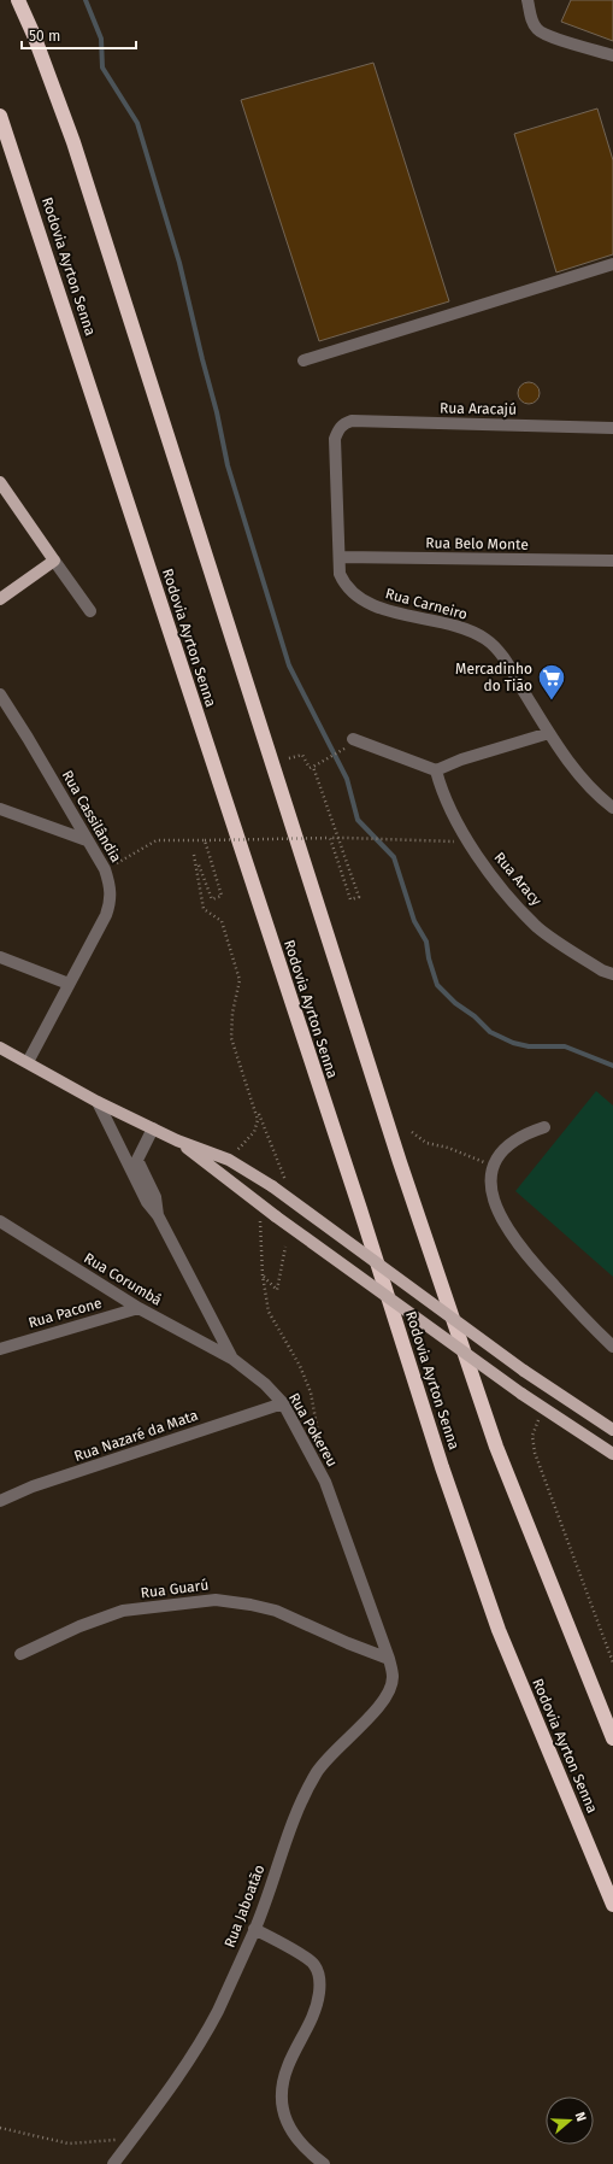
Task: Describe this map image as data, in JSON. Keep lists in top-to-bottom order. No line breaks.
{"streets":{"highway":["Rodovia Ayrton Senna"],"street":["Rua Aracajú","Rua Belo Monte","Rua Carneiro","Rua Cassilândia","Rua Aracy","Rua Corumbá","Rua Pacone","Rua Pokereu","Rua Nazaré da Mata","Rua Guarú","Rua Jaboatão"]},"crossings":[["Rua Aracajú","Rua Carneiro"],["Rua Belo Monte","Rua Carneiro"],["Rua Corumbá","Rua Pacone"],["Rua Corumbá","Rua Pokereu"],["Rua Pokereu","Rua Nazaré da Mata"],["Rua Pokereu","Rua Guarú"],["Rua Pokereu","Rua Jaboatão"],["Rua Guarú","Rua Jaboatão"]],"places":{"supermarket":["Mercadinho do Tião"]},"scale_bar":"50 m","north":"right"}
